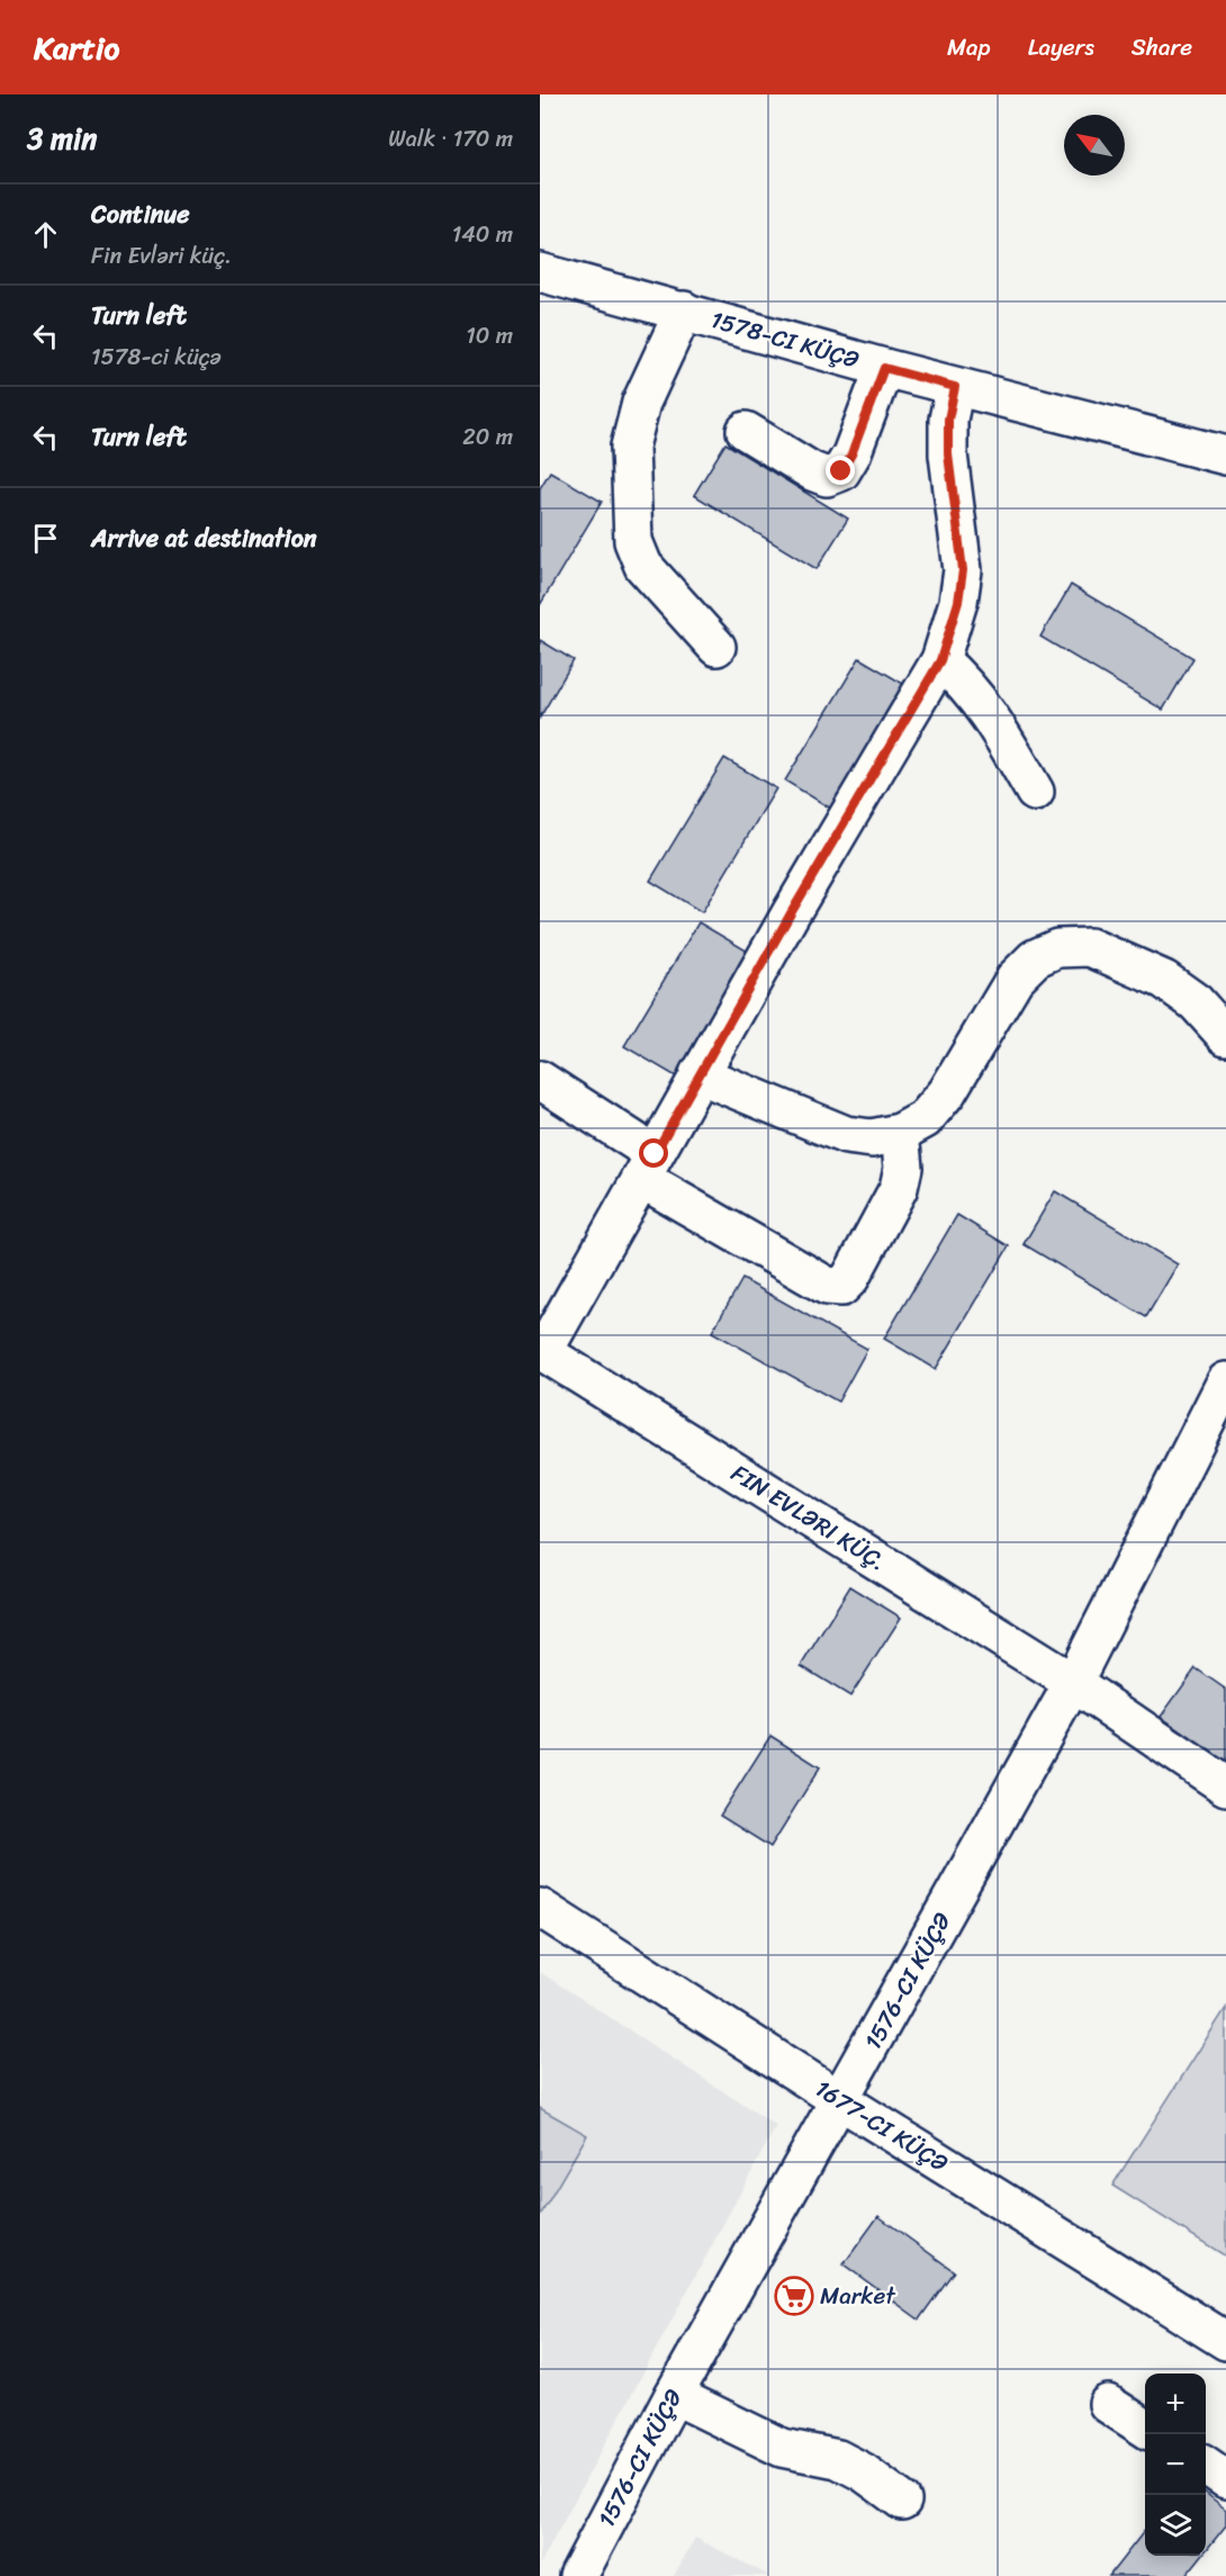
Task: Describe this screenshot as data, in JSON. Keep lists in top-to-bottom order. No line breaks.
{"streets":{"street":["1578-CI KÜÇƏ","FIN EVLƏRI KÜÇ.","1677-CI KÜÇƏ"]},"crossings":[["1578-CI KÜÇƏ","FIN EVLƏRI KÜÇ."]],"places":{"supermarket":["Market"]},"north":"top left","page":{"header":"Kartio","nav":["Map","Layers","Share"],"heading":["3 min","Walk · 170 m"],"list":[["Continue","Fin Evləri küç.","140 m"],["Turn left","1578-ci küçə","10 m"],["Turn left","20 m"],"Arrive at destination"],"map_buttons":["+","−"]}}
